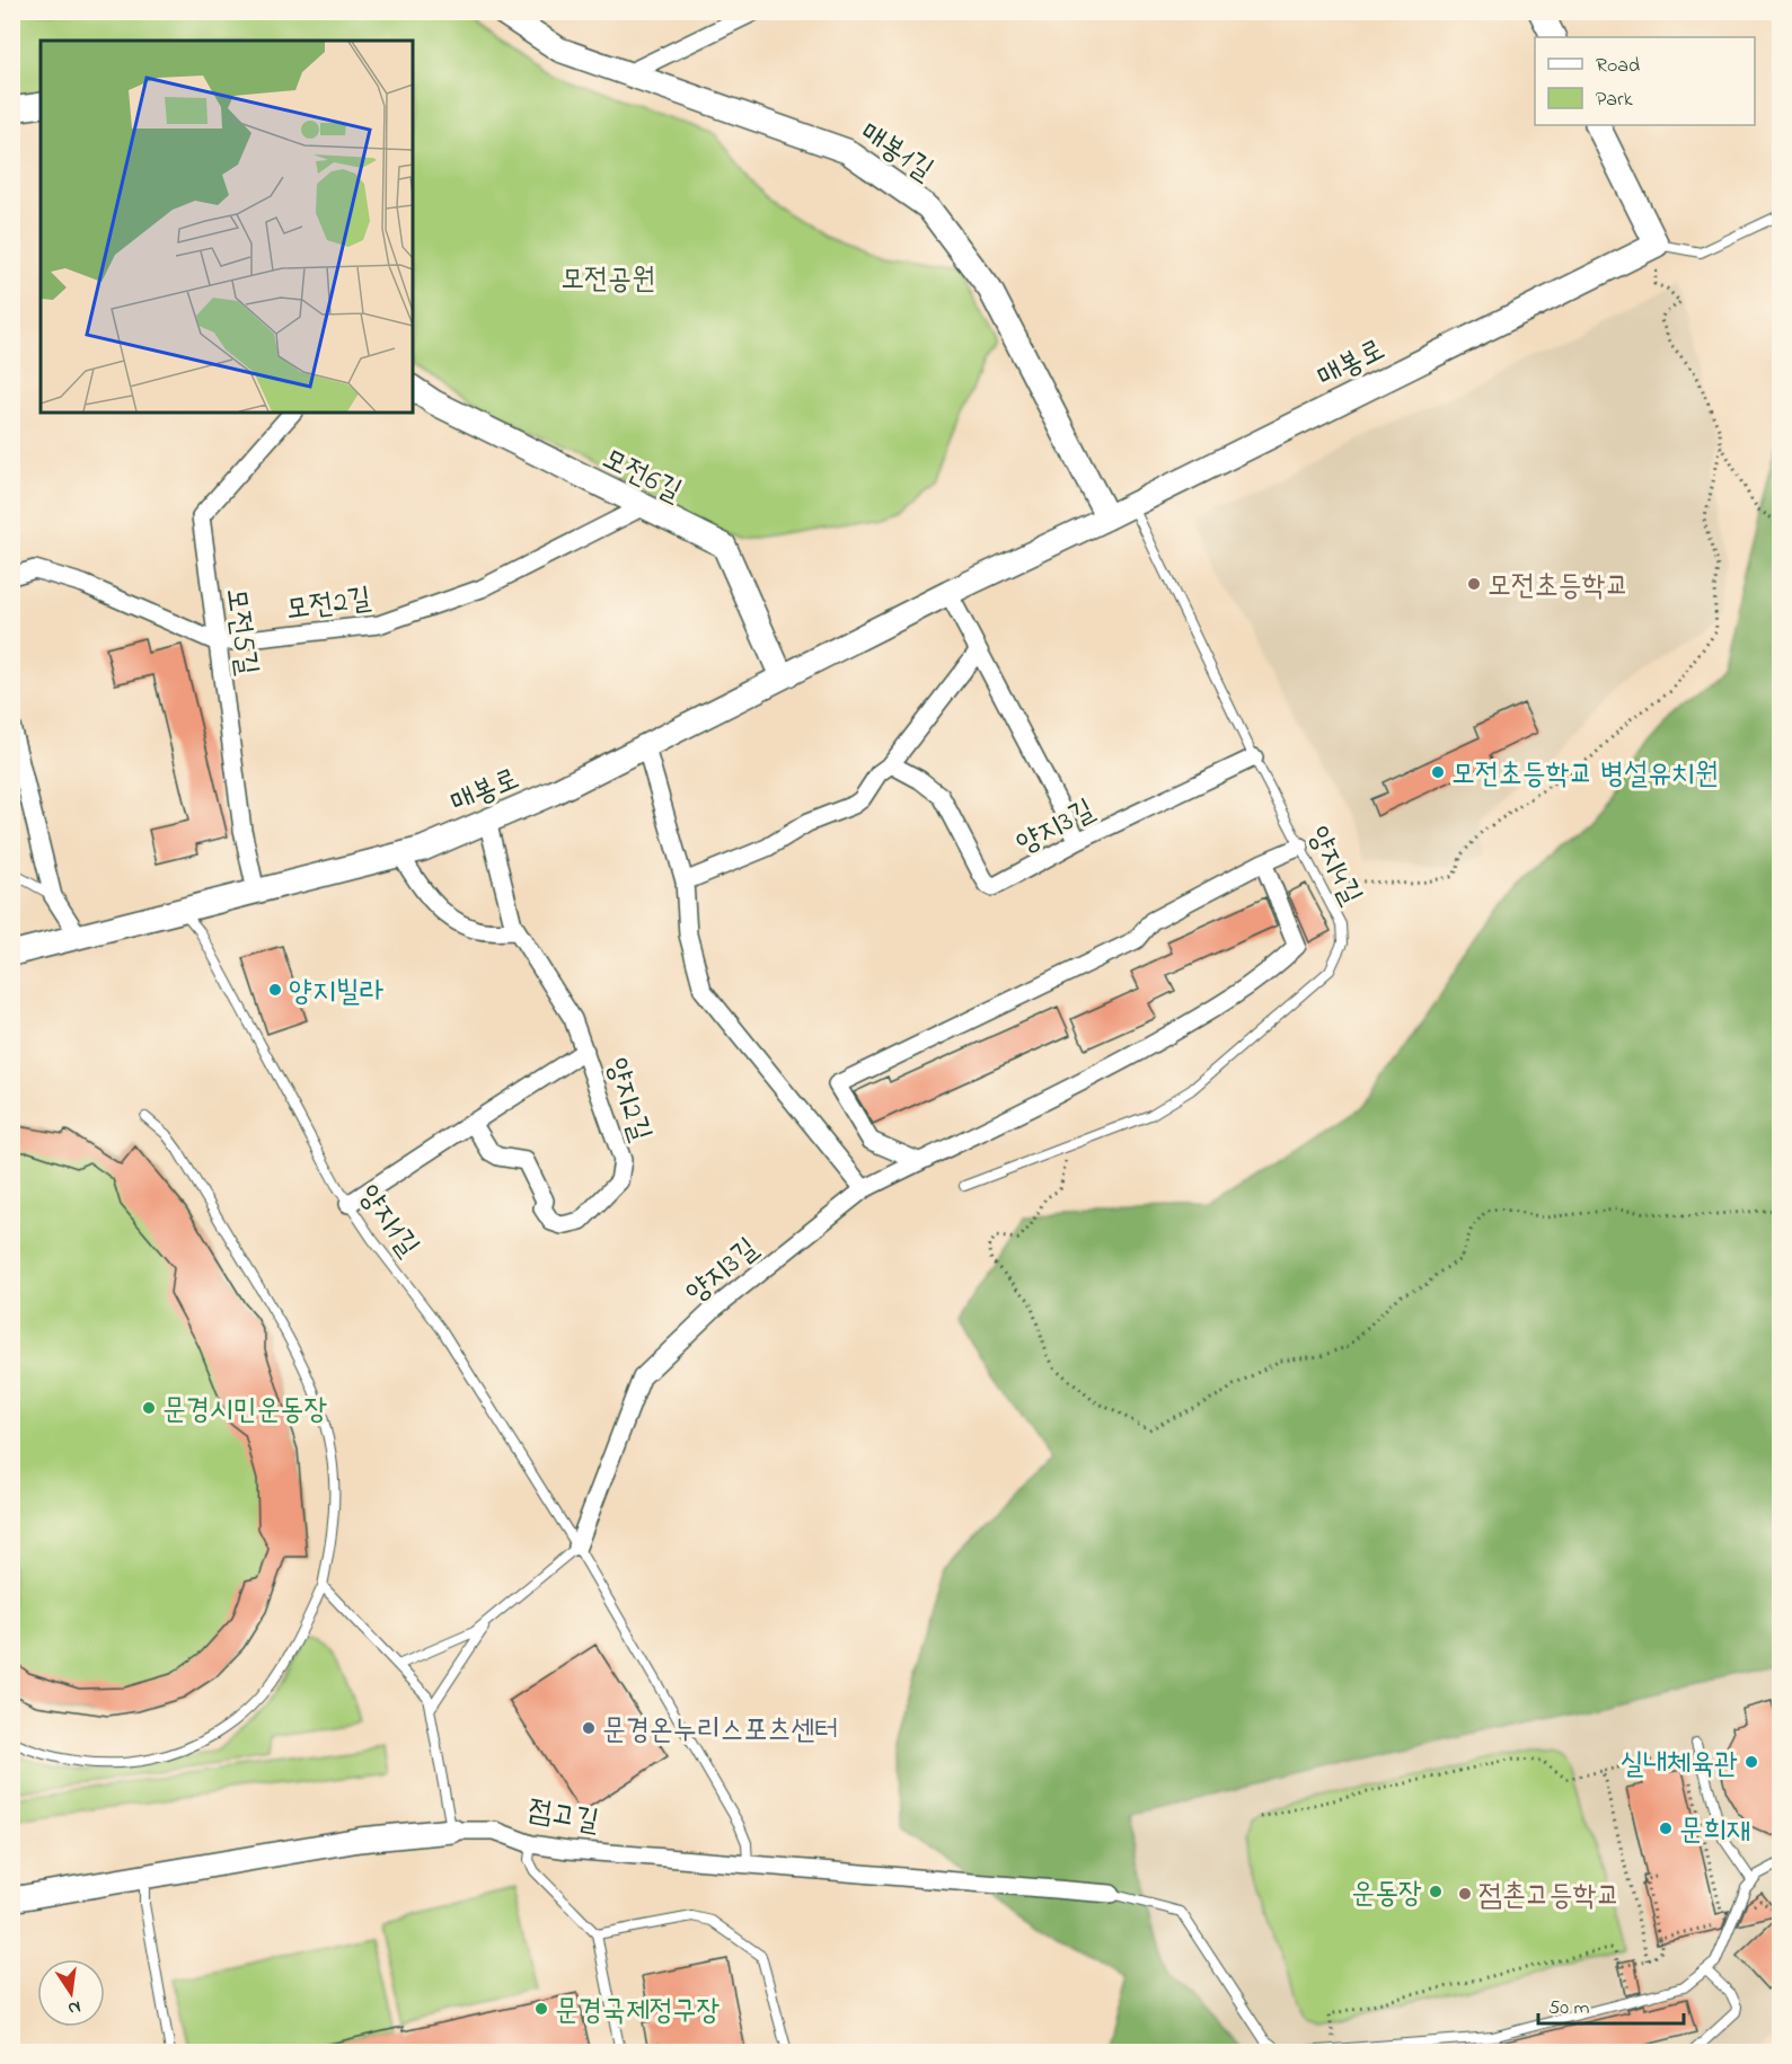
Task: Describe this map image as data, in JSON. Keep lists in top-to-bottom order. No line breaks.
{"streets":{"street":["매봉1길","매봉로","모전6길","모전2길","모전5길","양지3길","양지2길","점고길"],"lane":["양지4길","양지1길"]},"crossings":[["매봉1길","매봉로"],["매봉로","모전6길"],["매봉로","모전5길"],["매봉로","양지4길"],["매봉로","양지2길"],["매봉로","양지1길"],["모전6길","모전2길"],["모전2길","모전5길"],["양지3길","양지4길"],["양지3길","양지1길"],["양지2길","양지1길"],["양지1길","점고길"]],"parks":["모전공원"],"places":["모전초등학교","모전초등학교 병설유치원","양지빌라","문경시민운동장","문경온누리스포츠센터","실내체육관","문희재","운동장","점촌고등학교","문경국제정구장"],"legend":["Road","Park"],"scale_bar":"50 m","north":"bottom"}
